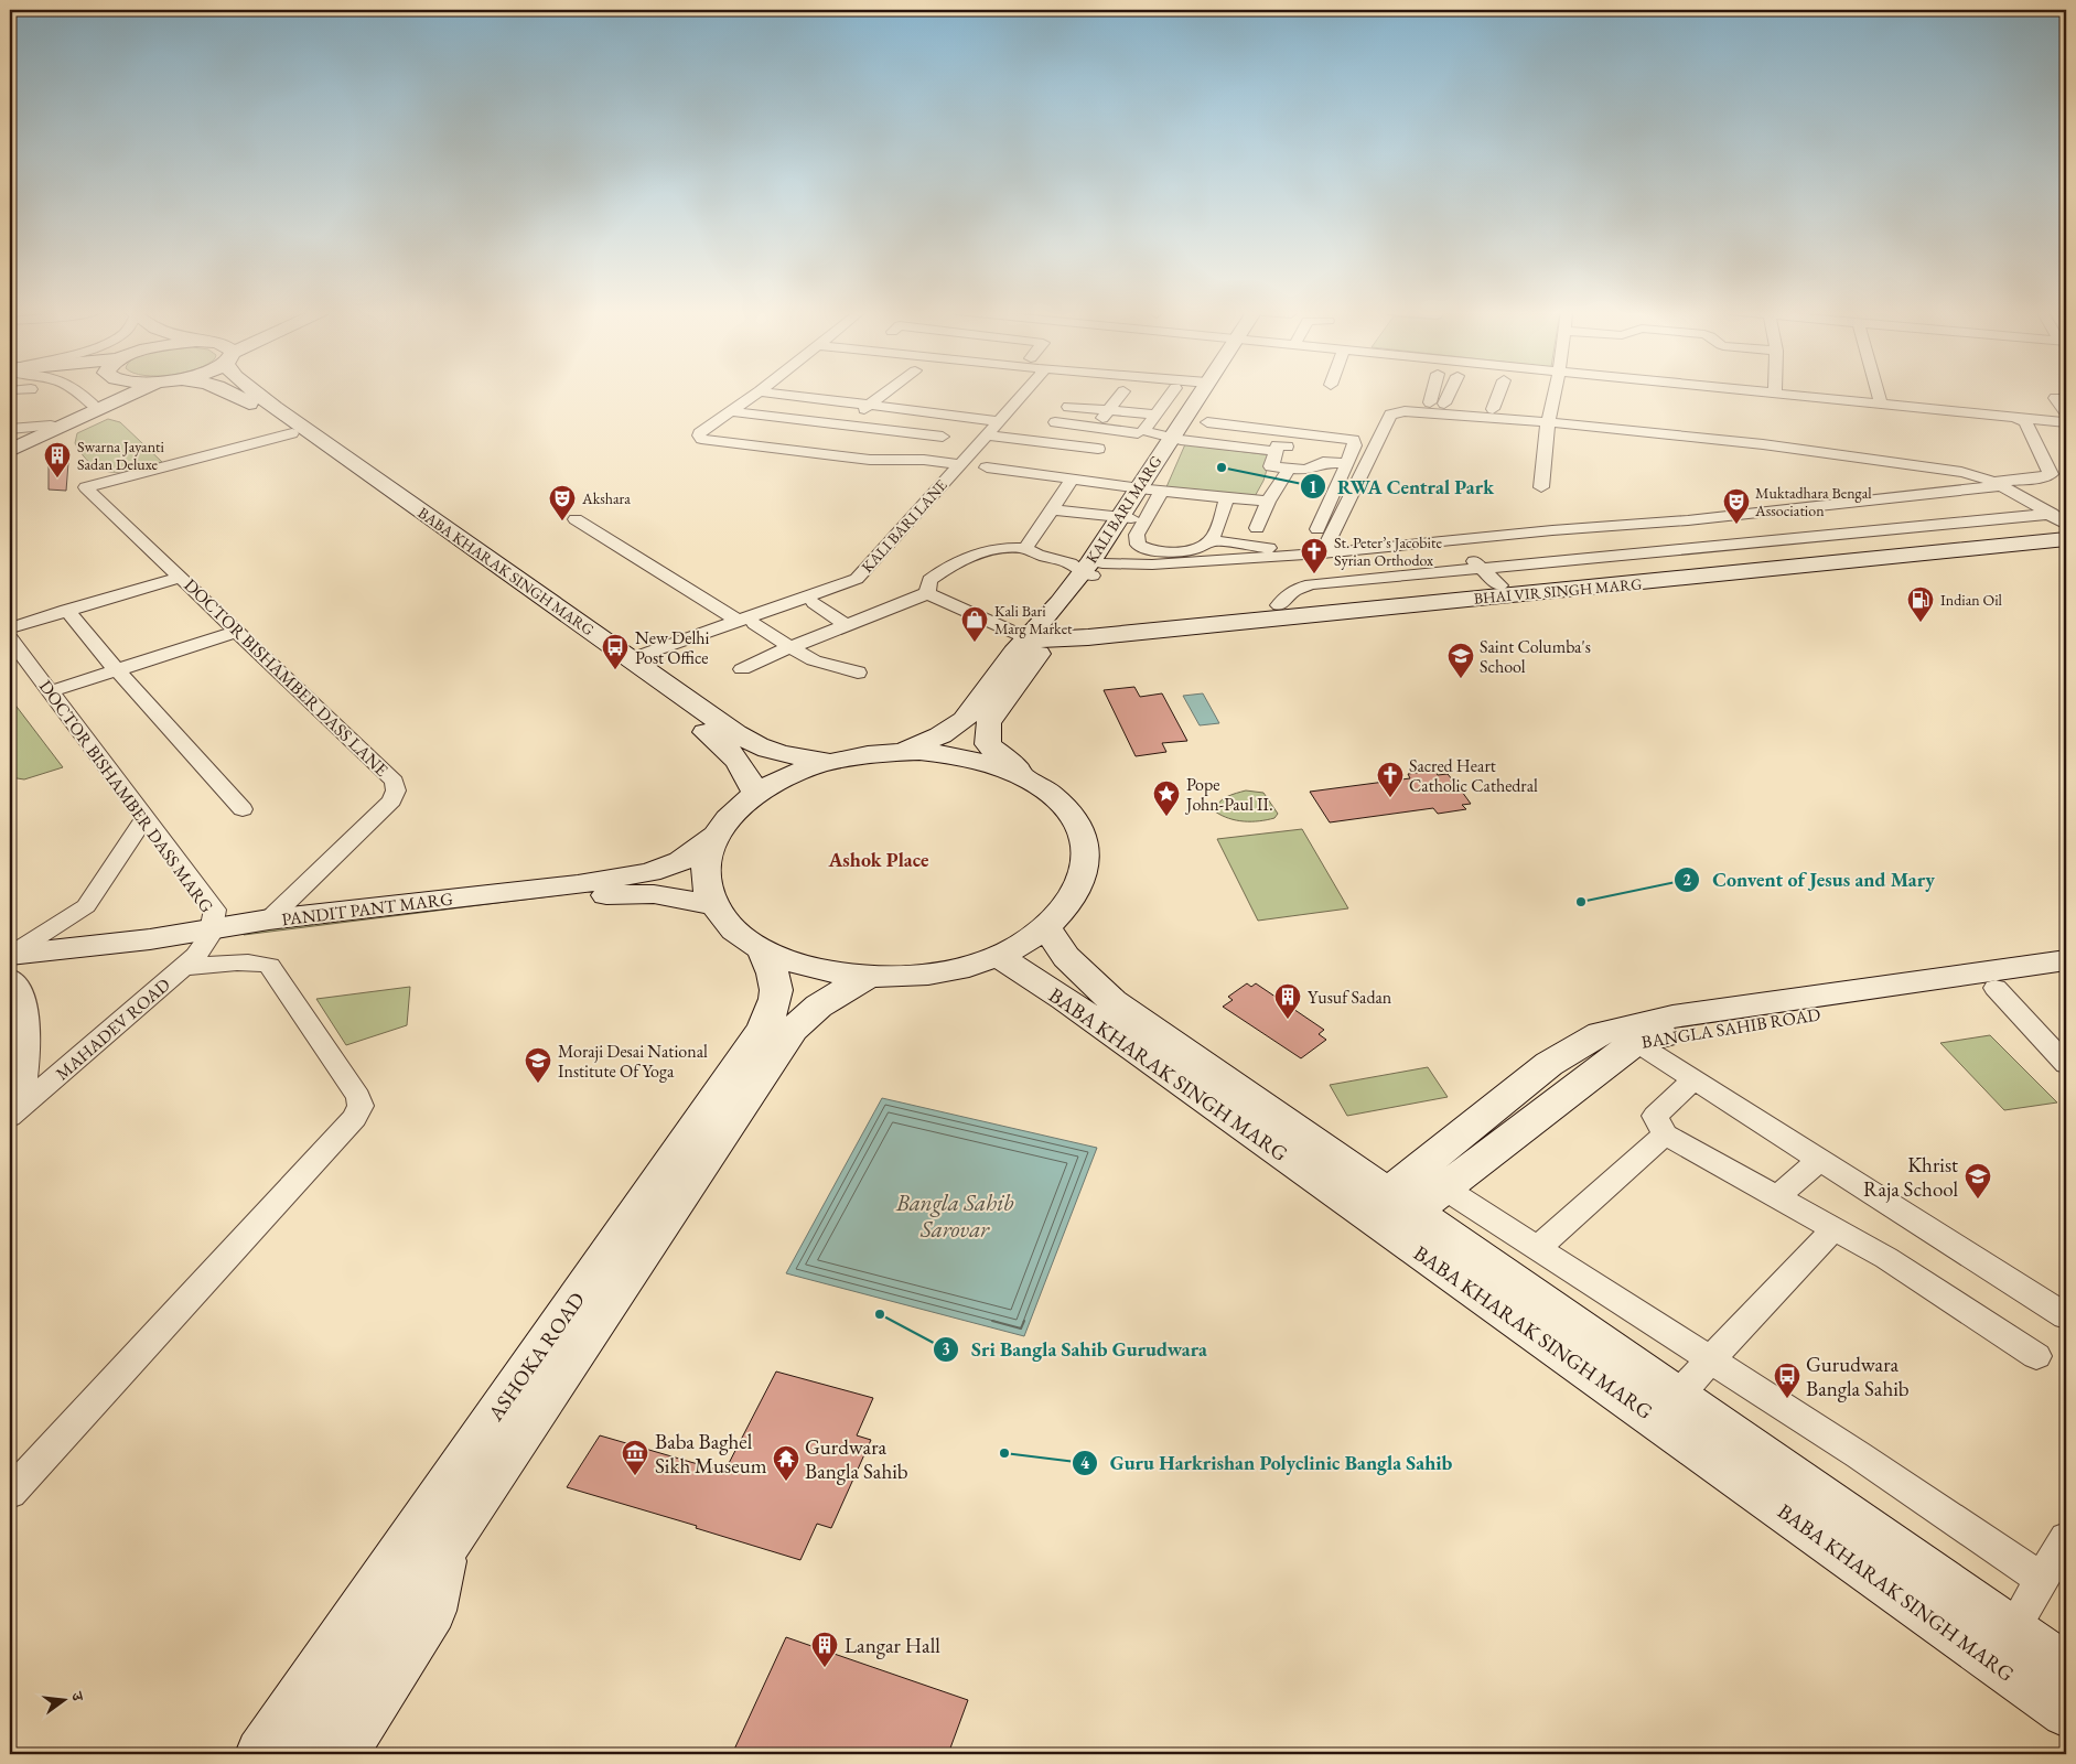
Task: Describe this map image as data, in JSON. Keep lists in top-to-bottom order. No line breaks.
{"streets":{"main road":["KALI BARI MARG","BABA KHARAK SINGH MARG","BHAI VIR SINGH MARG","PANDIT PANT MARG","BANGLA SAHIB ROAD","ASHOKA ROAD"],"street":["KALI BARI LANE","DOCTOR BISHAMBER DASS LANE","DOCTOR BISHAMBER DASS MARG","MAHADEV ROAD"]},"crossings":[["KALI BARI MARG","BHAI VIR SINGH MARG"],["KALI BARI LANE","BABA KHARAK SINGH MARG"],["BABA KHARAK SINGH MARG","DOCTOR BISHAMBER DASS LANE"],["BABA KHARAK SINGH MARG","BANGLA SAHIB ROAD"],["DOCTOR BISHAMBER DASS LANE","PANDIT PANT MARG"],["DOCTOR BISHAMBER DASS MARG","PANDIT PANT MARG"],["DOCTOR BISHAMBER DASS MARG","MAHADEV ROAD"],["PANDIT PANT MARG","MAHADEV ROAD"]],"districts":["Ashok Place"],"water":["Bangla Sahib Sarovar"],"places":{"other":["RWA Central Park","Convent of Jesus and Mary","Sri Bangla Sahib Gurudwara","Guru Harkrishan Polyclinic Bangla Sahib"],"building":["Swarna Jayanti Sadan Deluxe","Yusuf Sadan","Langar Hall"],"theatre":["Akshara","Muktadhara Bengal Association"],"church":["St. Peter’s Jacobite Syrian Orthodox","Sacred Heart Catholic Cathedral"],"fuel station":["Indian Oil"],"shop":["Kali Bari Marg Market"],"bus stop":["New Delhi Post Office","Gurudwara Bangla Sahib"],"school or university":["Saint Columba's School","Moraji Desai National Institute Of Yoga","Khrist Raja School"],"place":["Pope John-Paul II."],"museum":["Baba Baghel Sikh Museum"],"temple":["Gurdwara Bangla Sahib"]},"north":"right"}
